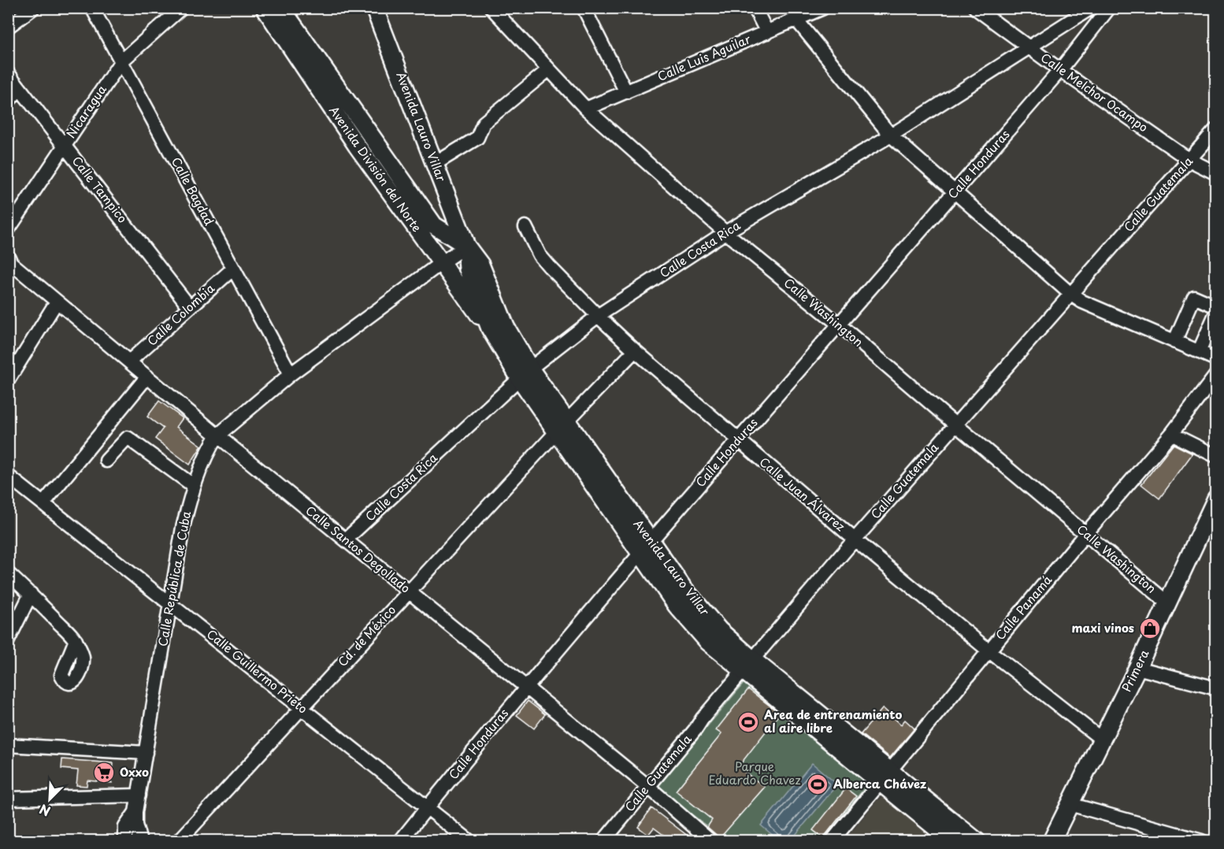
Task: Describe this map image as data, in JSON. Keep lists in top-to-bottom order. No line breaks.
{"streets":{"main road":["Avenida Lauro Villar","Avenida División del Norte","Primera"],"street":["Calle Luis Aguilar","Calle Melchor Ocampo","Nicaragua","Calle Honduras","Calle Tampico","Calle Bagdad","Calle Guatemala","Calle Costa Rica","Calle Washington","Calle Colombia","Calle Juan Álvarez","Calle Santos Degollado","Calle República de Cuba","Calle Panamá","Cd. de México","Calle Guillermo Prieto"]},"crossings":[["Calle Luis Aguilar","Calle Washington"],["Calle Melchor Ocampo","Calle Honduras"],["Calle Melchor Ocampo","Calle Guatemala"],["Calle Melchor Ocampo","Calle Costa Rica"],["Nicaragua","Calle Tampico"],["Nicaragua","Calle Bagdad"],["Avenida Lauro Villar","Calle Honduras"],["Avenida Lauro Villar","Avenida División del Norte"],["Avenida Lauro Villar","Calle Guatemala"],["Avenida Lauro Villar","Calle Costa Rica"],["Avenida Lauro Villar","Calle República de Cuba"],["Avenida Lauro Villar","Calle Panamá"],["Avenida Lauro Villar","Cd. de México"],["Calle Honduras","Calle Washington"],["Calle Honduras","Calle Juan Álvarez"],["Calle Honduras","Calle Santos Degollado"],["Calle Honduras","Calle Guillermo Prieto"],["Avenida División del Norte","Calle República de Cuba"],["Calle Tampico","Calle Colombia"],["Calle Bagdad","Calle Colombia"],["Calle Bagdad","Calle República de Cuba"],["Calle Guatemala","Calle Washington"],["Calle Guatemala","Calle Juan Álvarez"],["Calle Guatemala","Calle Santos Degollado"],["Calle Costa Rica","Calle Washington"],["Calle Costa Rica","Calle Juan Álvarez"],["Calle Costa Rica","Calle Santos Degollado"],["Calle Washington","Calle Panamá"],["Calle Washington","Primera"],["Calle Colombia","Calle Santos Degollado"],["Calle Juan Álvarez","Calle Panamá"],["Calle Juan Álvarez","Cd. de México"],["Calle Juan Álvarez","Primera"],["Calle Santos Degollado","Calle República de Cuba"],["Calle Santos Degollado","Cd. de México"],["Calle República de Cuba","Calle Guillermo Prieto"],["Cd. de México","Calle Guillermo Prieto"]],"parks":["Parque Eduardo Chavez"],"places":{"shop":["maxi vinos"],"sports":["Area de entrenamiento al aire libre","Alberca Chávez"],"supermarket":["Oxxo"]},"north":"bottom left"}
